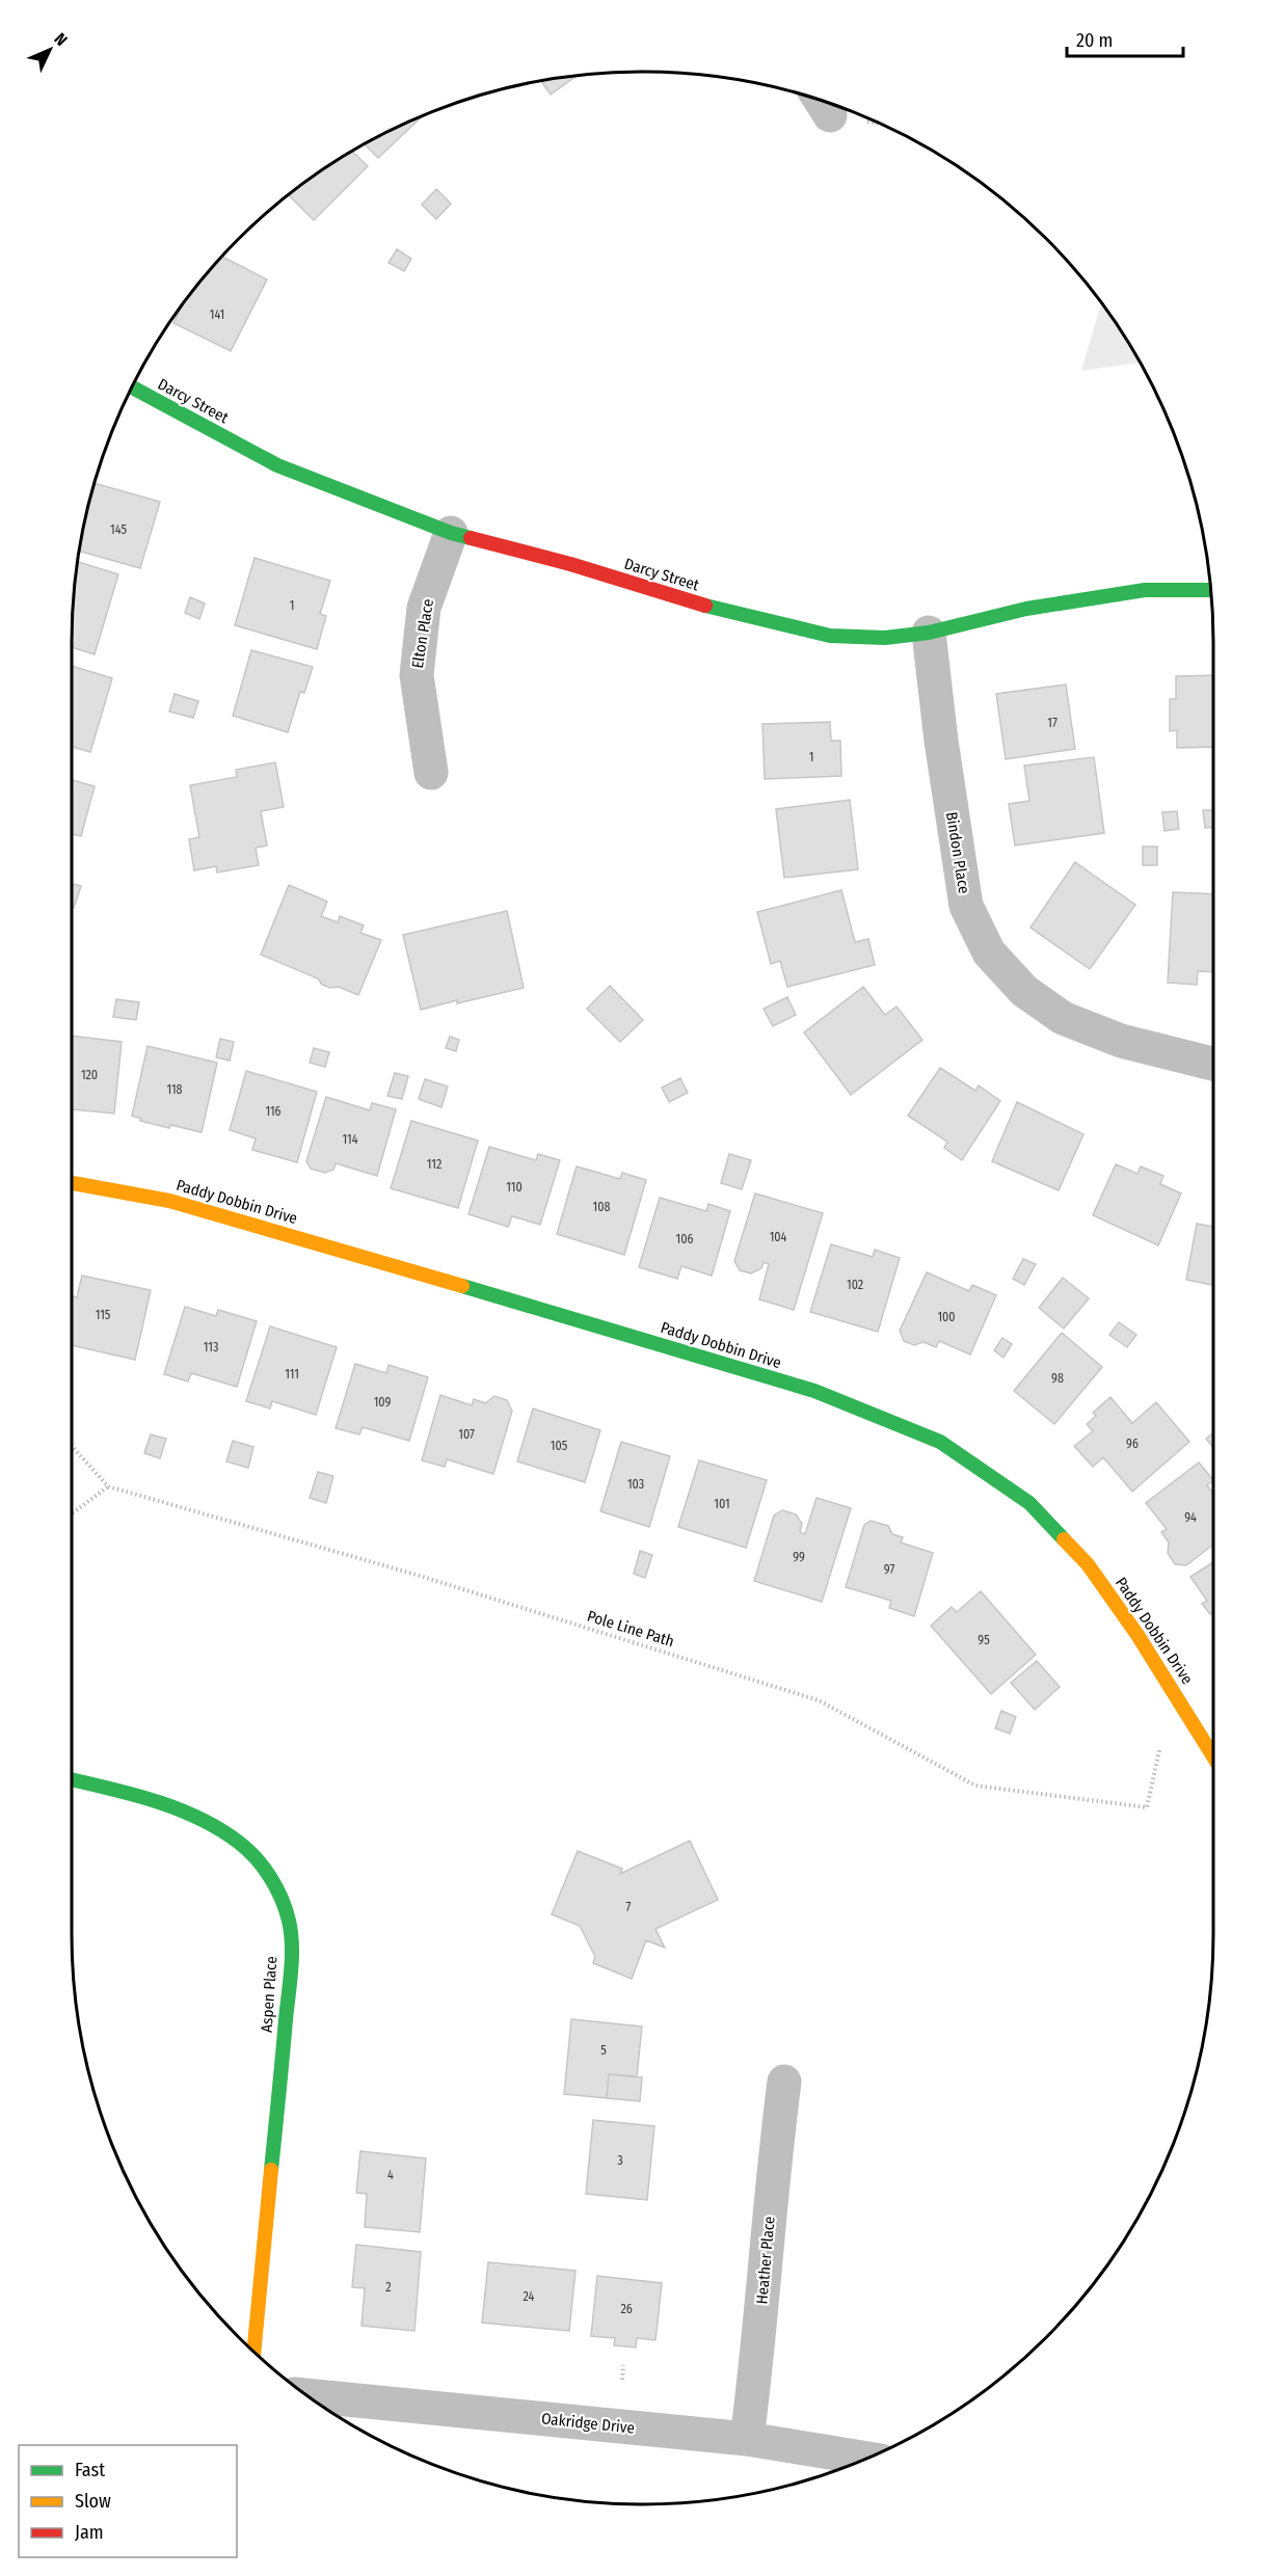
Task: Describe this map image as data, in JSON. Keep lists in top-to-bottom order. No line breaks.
{"streets":{"street":["Darcy Street","Elton Place","Bindon Place","Paddy Dobbin Drive","Aspen Place","Heather Place","Oakridge Drive"],"path":["Pole Line Path"]},"crossings":[["Darcy Street","Elton Place"],["Darcy Street","Bindon Place"],["Heather Place","Oakridge Drive"]],"house_numbers":["141","145","1","17","1","120","118","116","114","112","110","108","104","106","102","115","100","113","111","98","109","107","96","105","103","101","94","99","97","95","7","5","3","4","2","24","26"],"legend":["Fast","Slow","Jam"],"scale_bar":"20 m","north":"top right"}
